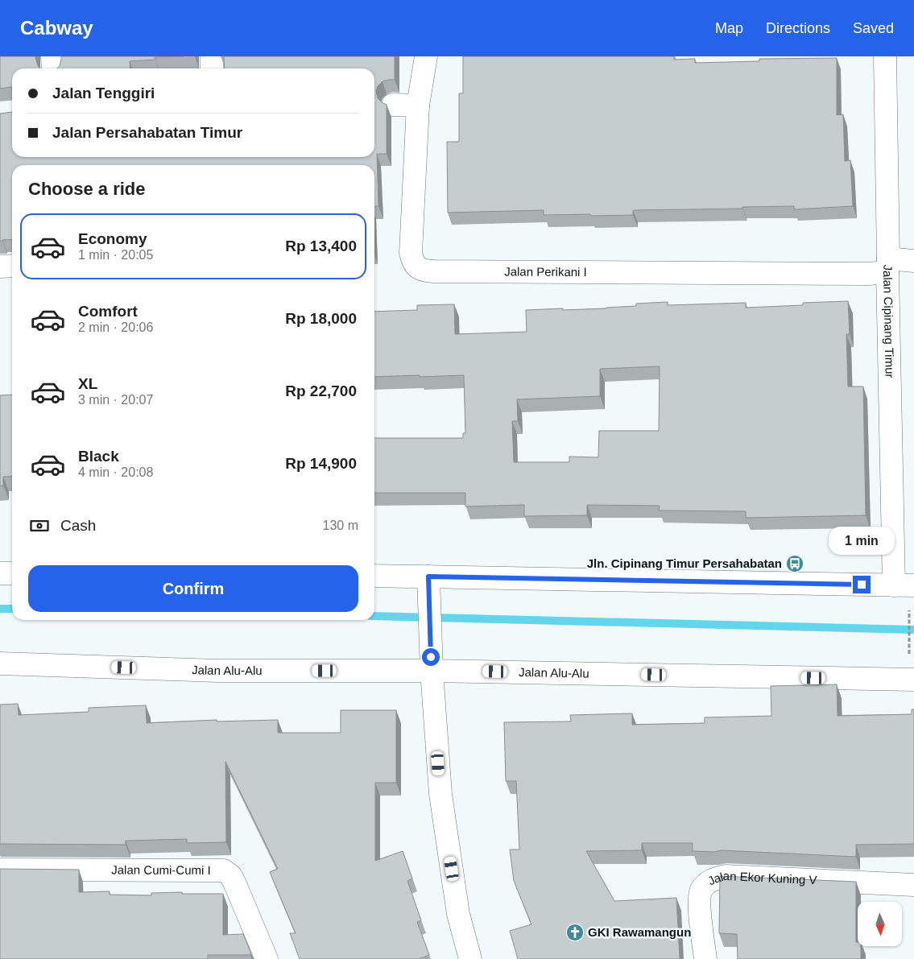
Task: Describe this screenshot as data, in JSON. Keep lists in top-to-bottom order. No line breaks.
{"streets":{"street":["Jalan Perikani I","Jalan Cipinang Timur","Jalan Alu-Alu","Jalan Cumi-Cumi I","Jalan Ekor Kuning V"]},"crossings":[["Jalan Perikani I","Jalan Cipinang Timur"]],"places":{"bus stop":["Jln. Cipinang Timur Persahabatan"],"church":["GKI Rawamangun"]},"north":"bottom","page":{"header":"Cabway","nav":["Map","Directions","Saved"],"banner":["Jalan Tenggiri","Jalan Persahabatan Timur"],"heading":"Choose a ride","list":[{"name":"Economy","note":"1 min · 20:05","value":"Rp 13,400"},{"name":"Comfort","note":"2 min · 20:06","value":"Rp 18,000"},{"name":"XL","note":"3 min · 20:07","value":"Rp 22,700"},{"name":"Black","note":"4 min · 20:08","value":"Rp 14,900"}],"pay":["Cash","130 m"],"bubble":"1 min","buttons":"Confirm"}}
